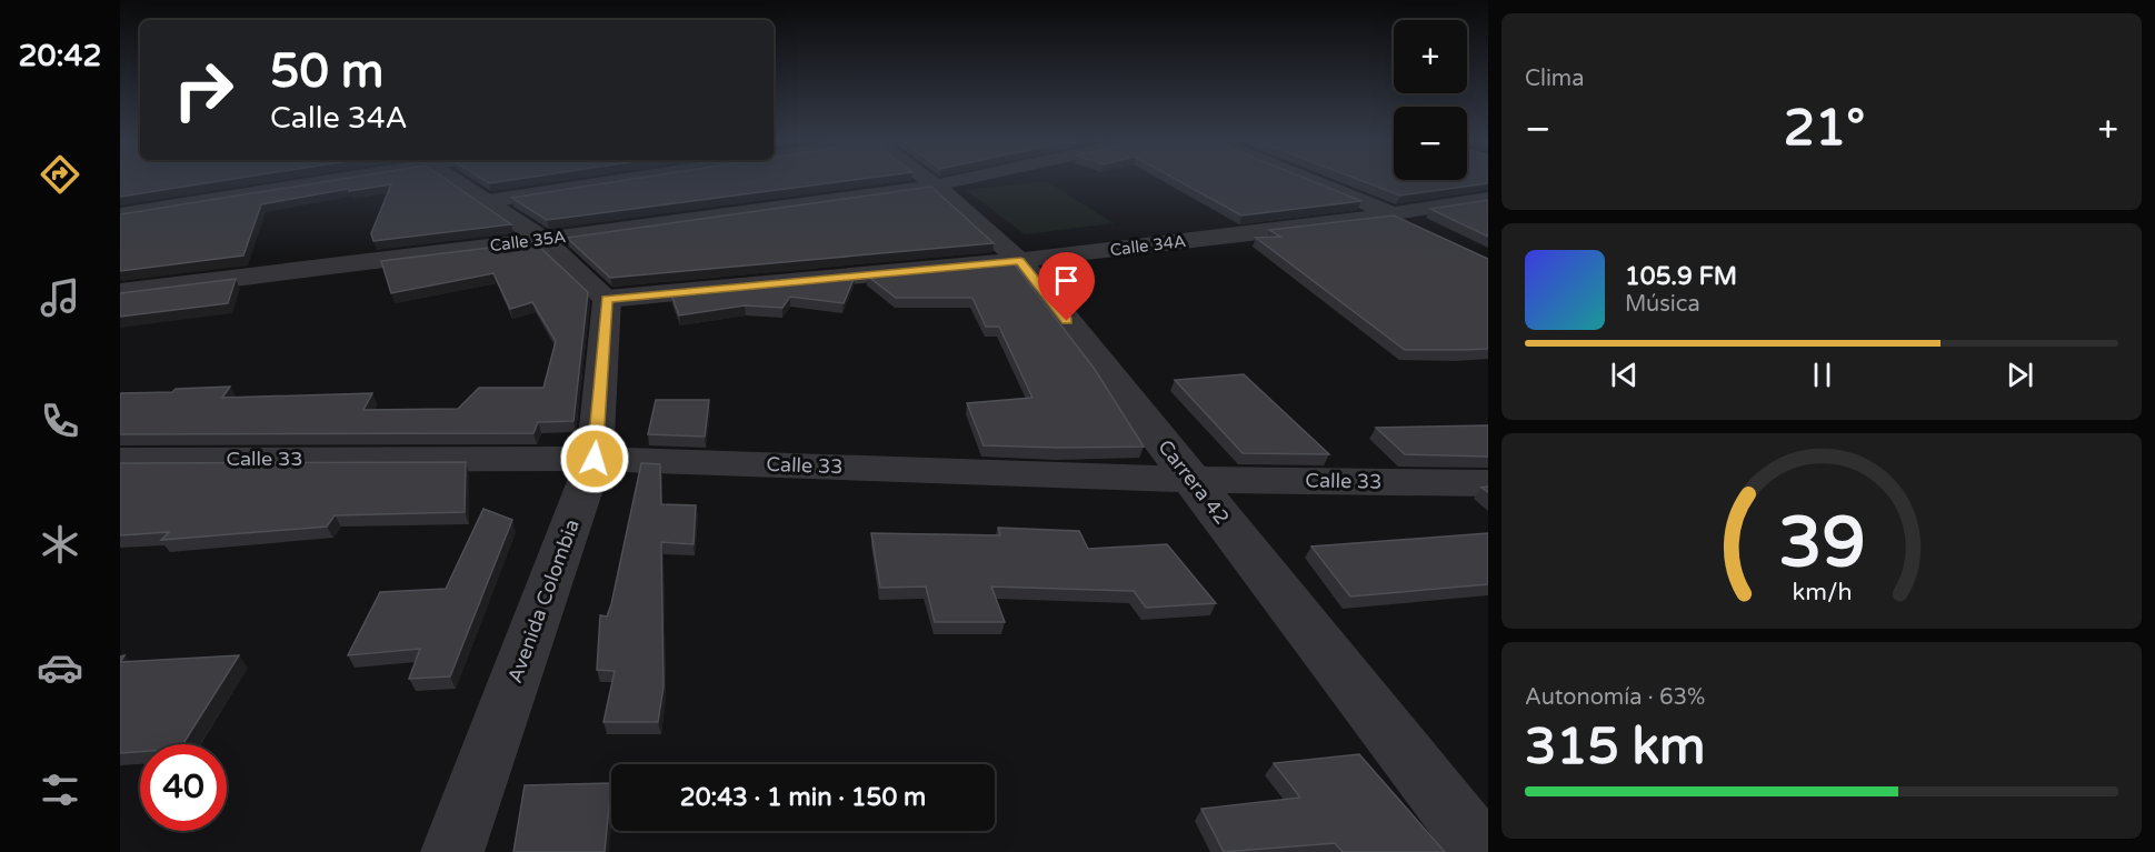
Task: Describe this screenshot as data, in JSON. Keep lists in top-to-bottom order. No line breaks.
{"streets":{"street":["Calle 35A","Calle 34A","Calle 33","Carrera 42","Avenida Colombia"]},"crossings":[["Calle 35A","Carrera 42"],["Calle 34A","Carrera 42"],["Calle 34A","Avenida Colombia"],["Calle 33","Carrera 42"],["Calle 33","Avenida Colombia"]],"page":{"tabs":"20:42","tile":["Clima",["Autonomía · 63%","315 km"]],"map_buttons":["+","−"],"turn":["50 m","Calle 34A"],"heat":["−","21°","+"],"song":["105.9 FM","Música"],"limit":"40","trip":"20:43 · 1 min · 150 m","gauge":["39","km/h"]}}
